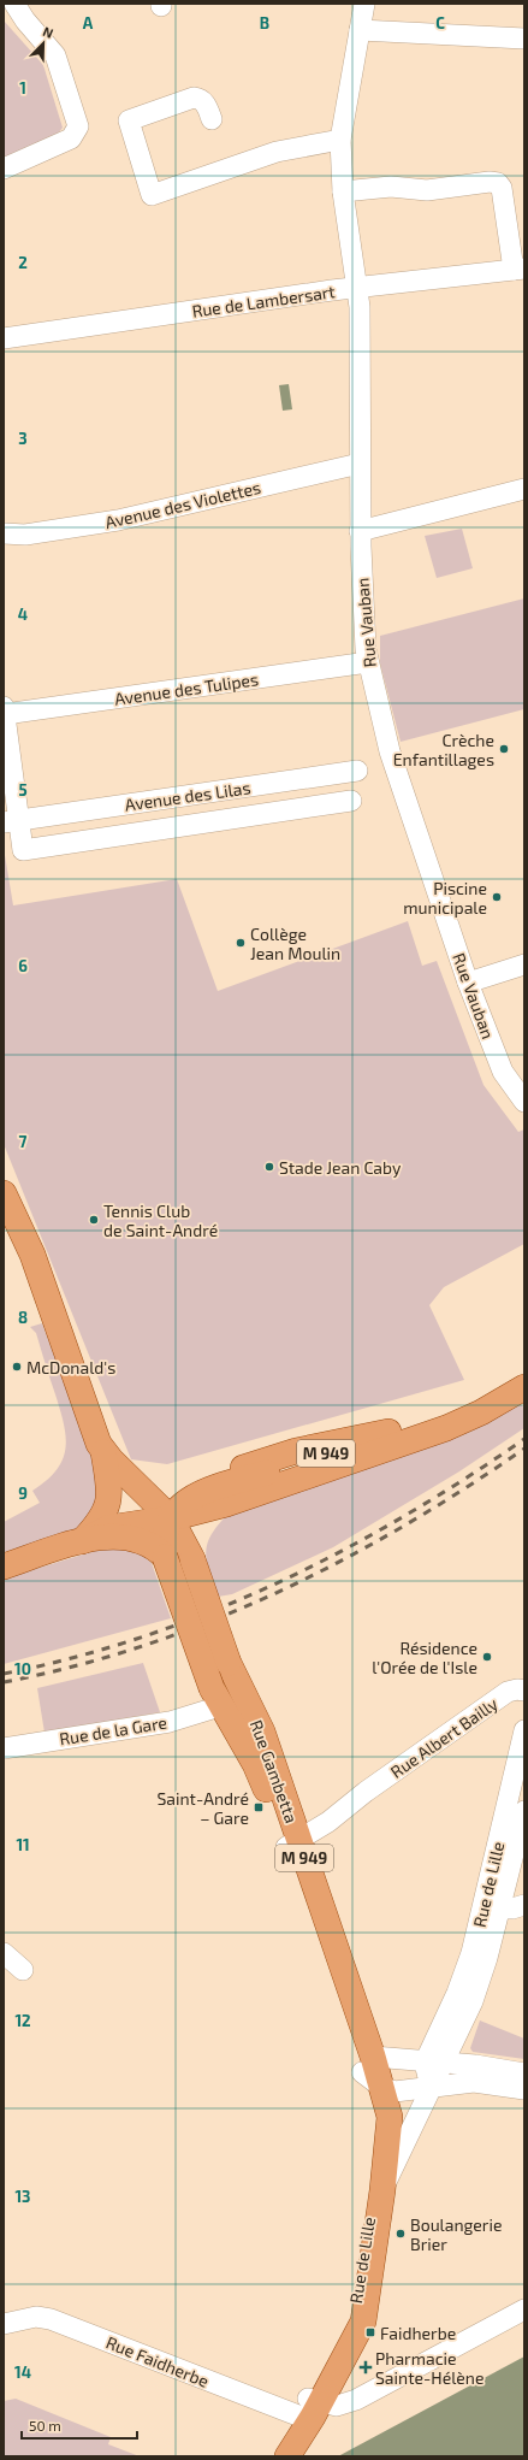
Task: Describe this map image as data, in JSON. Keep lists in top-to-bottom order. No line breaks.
{"streets":{"main road":["M 949","Rue Gambetta","Rue de Lille"],"street":["Rue de Lambersart","Avenue des Violettes","Rue Vauban","Avenue des Tulipes","Avenue des Lilas","Rue de la Gare","Rue Albert Bailly","Rue Faidherbe"]},"crossings":[["Rue de Lambersart","Rue Vauban"],["Avenue des Violettes","Rue Vauban"],["Rue Vauban","Avenue des Tulipes"],["M 949","Rue Gambetta"],["Rue de la Gare","Rue Gambetta"],["Rue Albert Bailly","Rue Gambetta"],["Rue Gambetta","Rue de Lille"],["Rue de Lille","Rue Faidherbe"]],"places":{"other":["Crèche Enfantillages","Piscine municipale","Collège Jean Moulin","Stade Jean Caby","Tennis Club de Saint-André","McDonald's","Résidence l'Orée de l'Isle","Boulangerie Brier"],"transit":["Saint-André – Gare","Faidherbe"],"health":["Pharmacie Sainte-Hélène"]},"scale_bar":"50 m","north":"top right","grid":{"columns":["A","B","C"],"rows":["1","2","3","4","5","6","7","8","9","10","11","12","13","14"]}}
